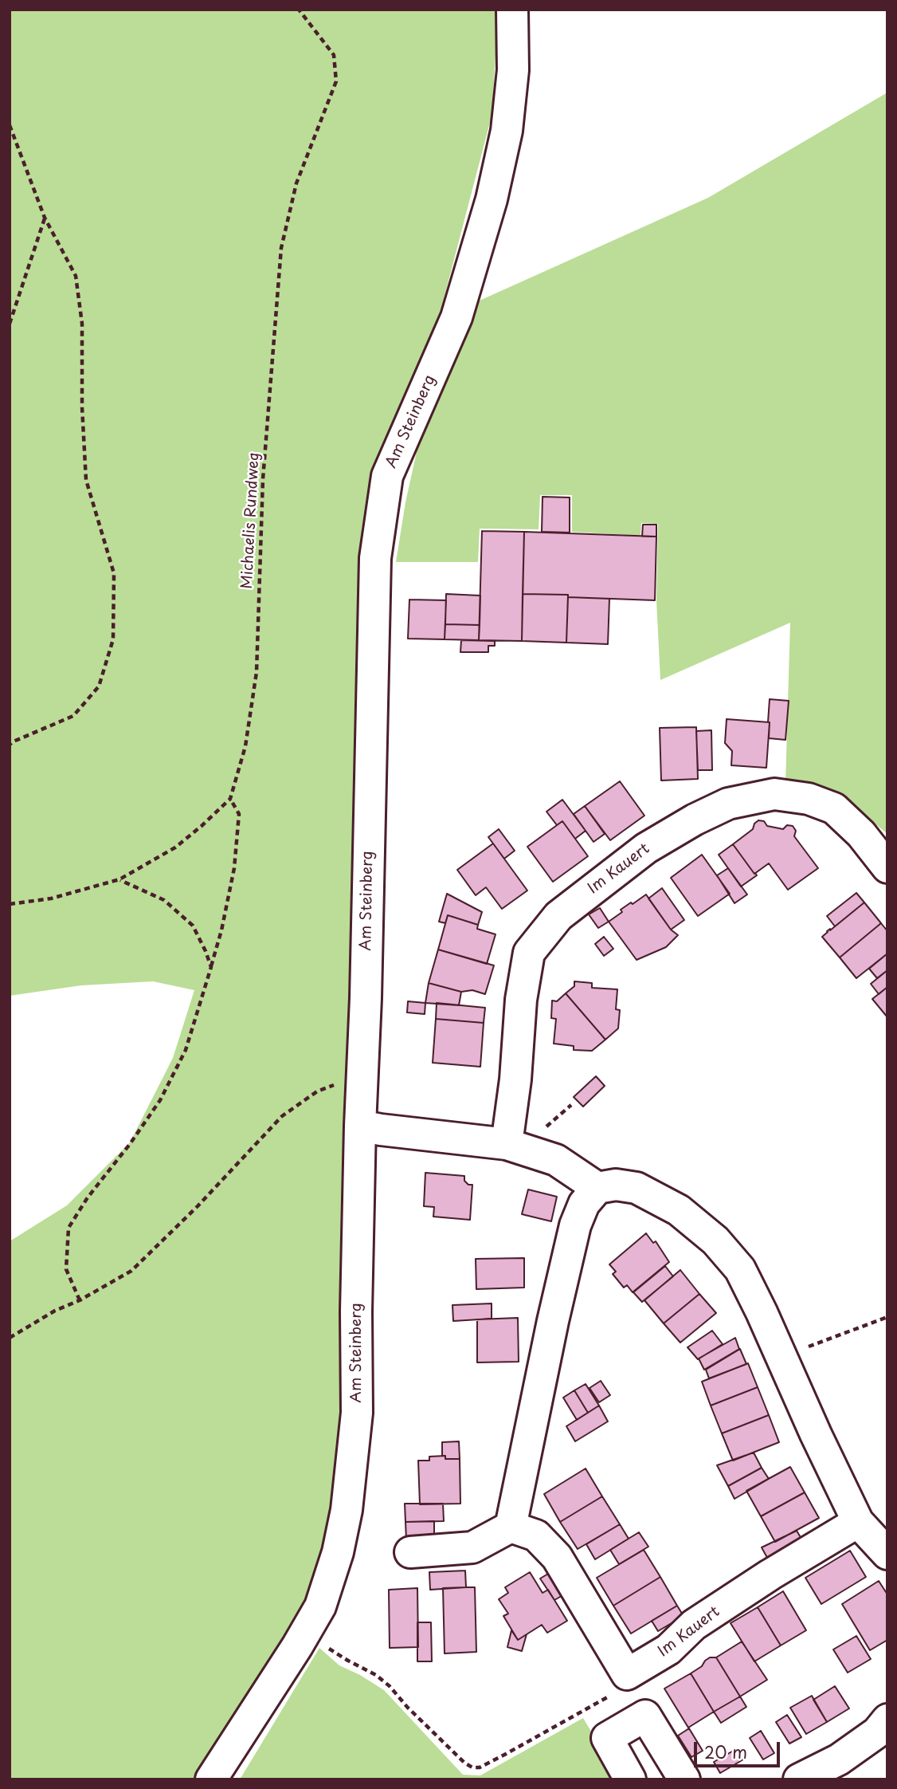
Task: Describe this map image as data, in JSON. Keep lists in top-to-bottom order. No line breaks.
{"streets":{"street":["Am Steinberg","Im Kauert"],"path":["Michaelis Rundweg"]},"scale_bar":"20 m"}
